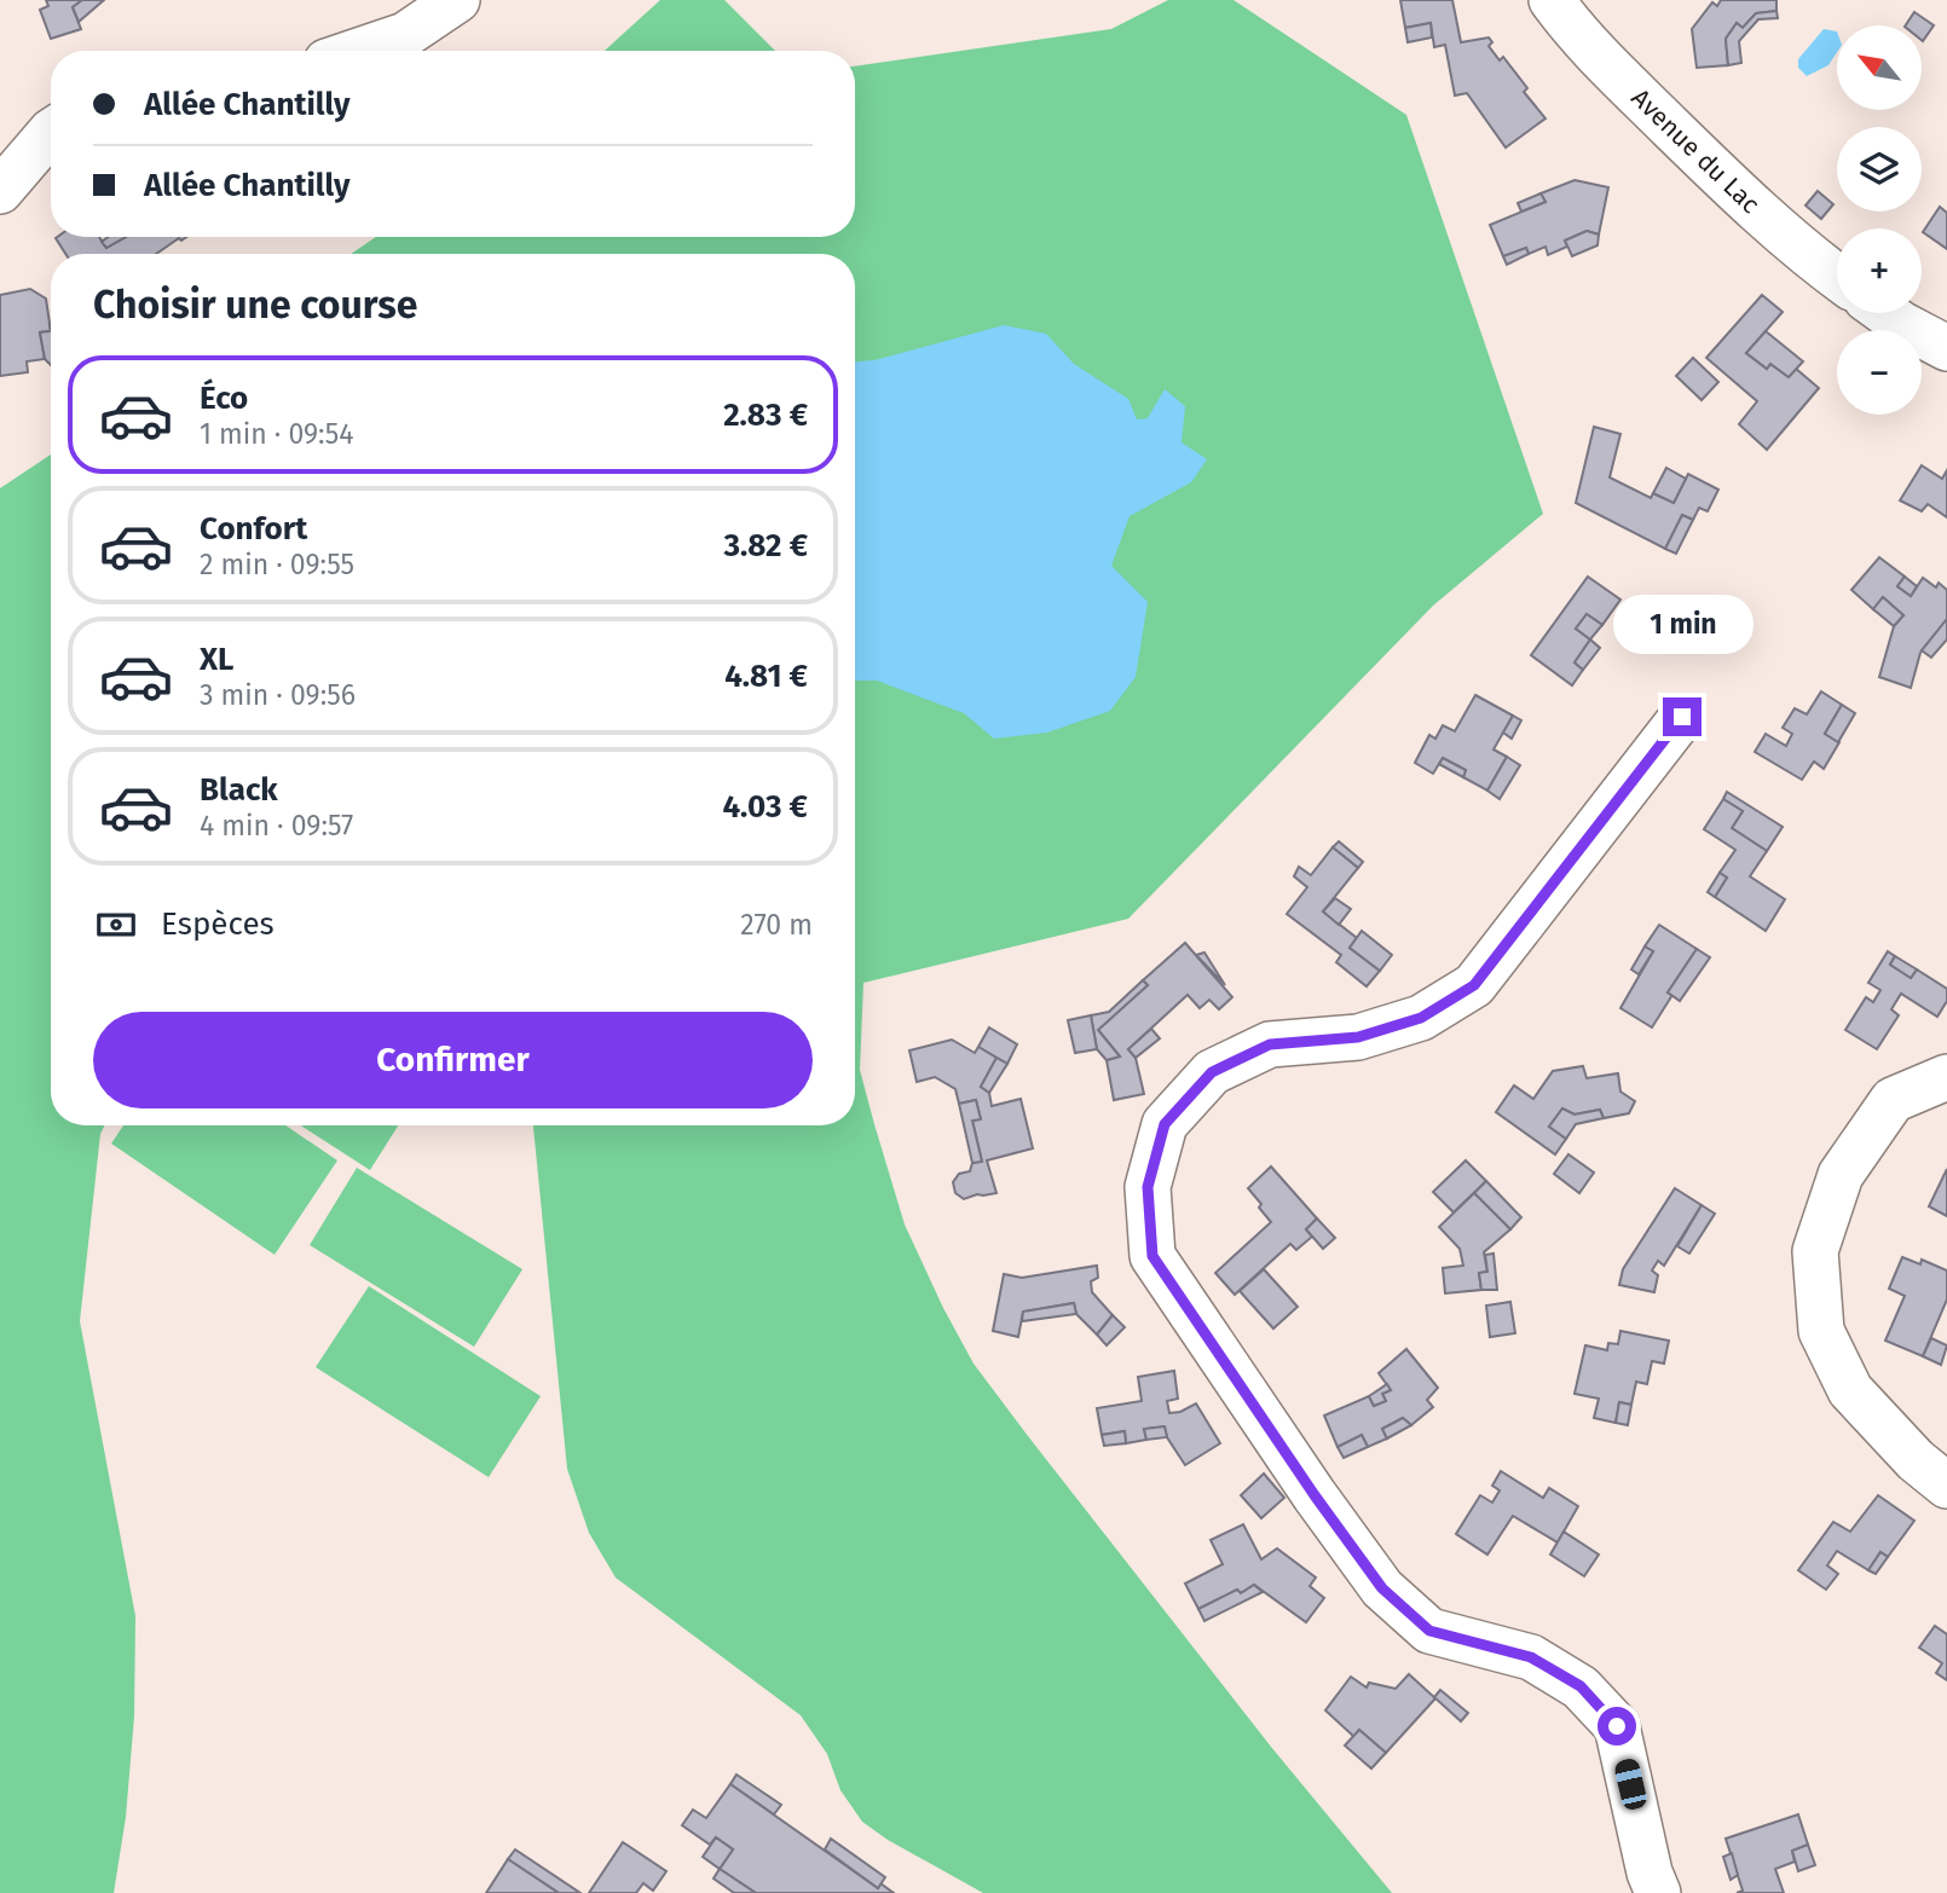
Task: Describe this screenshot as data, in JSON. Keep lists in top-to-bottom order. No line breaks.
{"streets":{"street":["Avenue du Lac"]},"north":"top left","page":{"map_buttons":["+","−"],"banner":["Allée Chantilly","Allée Chantilly"],"heading":"Choisir une course","list":[{"name":"Éco","note":"1 min · 09:54","value":"2.83 €"},{"name":"Confort","note":"2 min · 09:55","value":"3.82 €"},{"name":"XL","note":"3 min · 09:56","value":"4.81 €"},{"name":"Black","note":"4 min · 09:57","value":"4.03 €"}],"bubble":"1 min","pay":["Espèces","270 m"],"buttons":"Confirmer"}}
